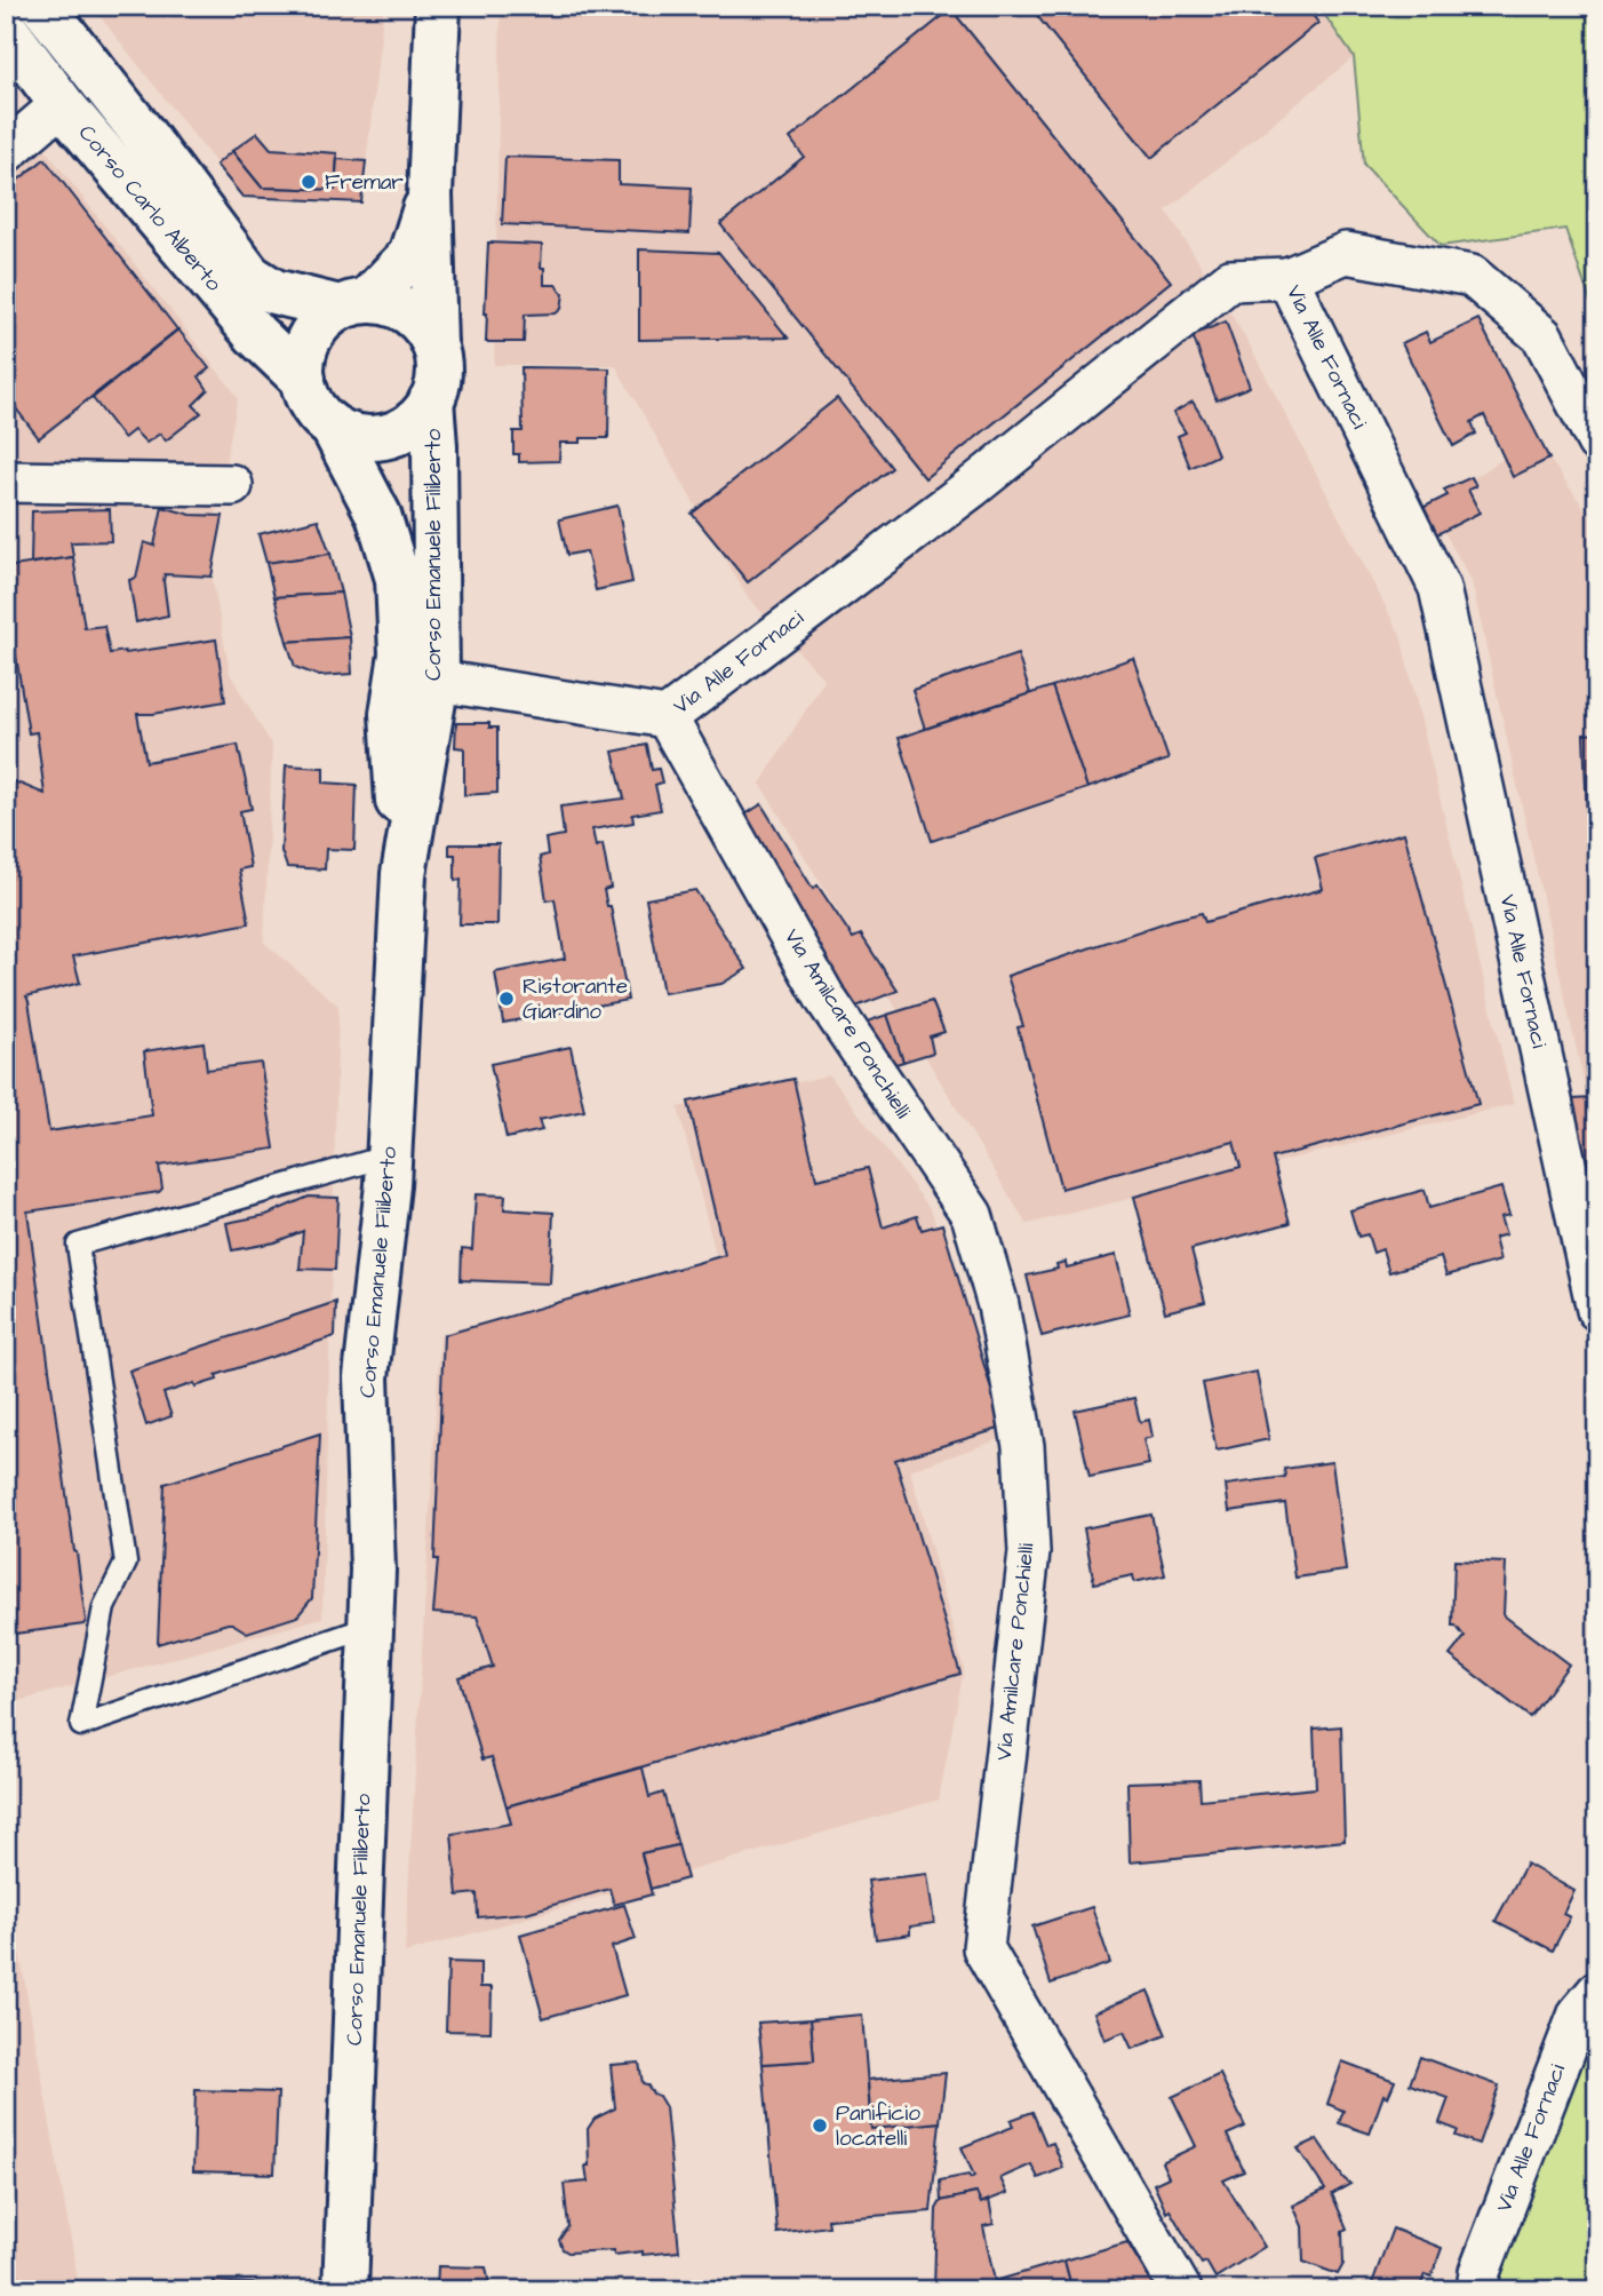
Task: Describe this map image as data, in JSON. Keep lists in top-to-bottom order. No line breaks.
{"streets":{"main road":["Corso Carlo Alberto","Corso Emanuele Filiberto"],"street":["Via Alle Fornaci","Via Amilcare Ponchielli"]},"crossings":[["Corso Carlo Alberto","Corso Emanuele Filiberto"],["Via Alle Fornaci","Corso Emanuele Filiberto"],["Via Alle Fornaci","Via Amilcare Ponchielli"]],"places":["Fremar","Ristorante Giardino","Panificio locatelli"]}
